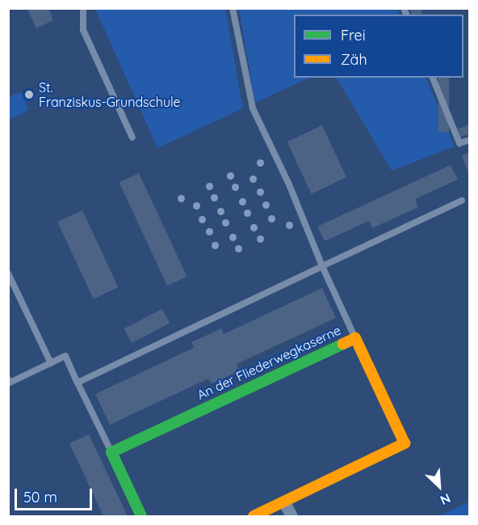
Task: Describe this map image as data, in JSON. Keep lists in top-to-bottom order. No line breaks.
{"streets":{"street":["An der Fliederwegkaserne"]},"places":["St. Franziskus-Grundschule"],"legend":["Frei","Zäh"],"scale_bar":"50 m","north":"bottom right"}
